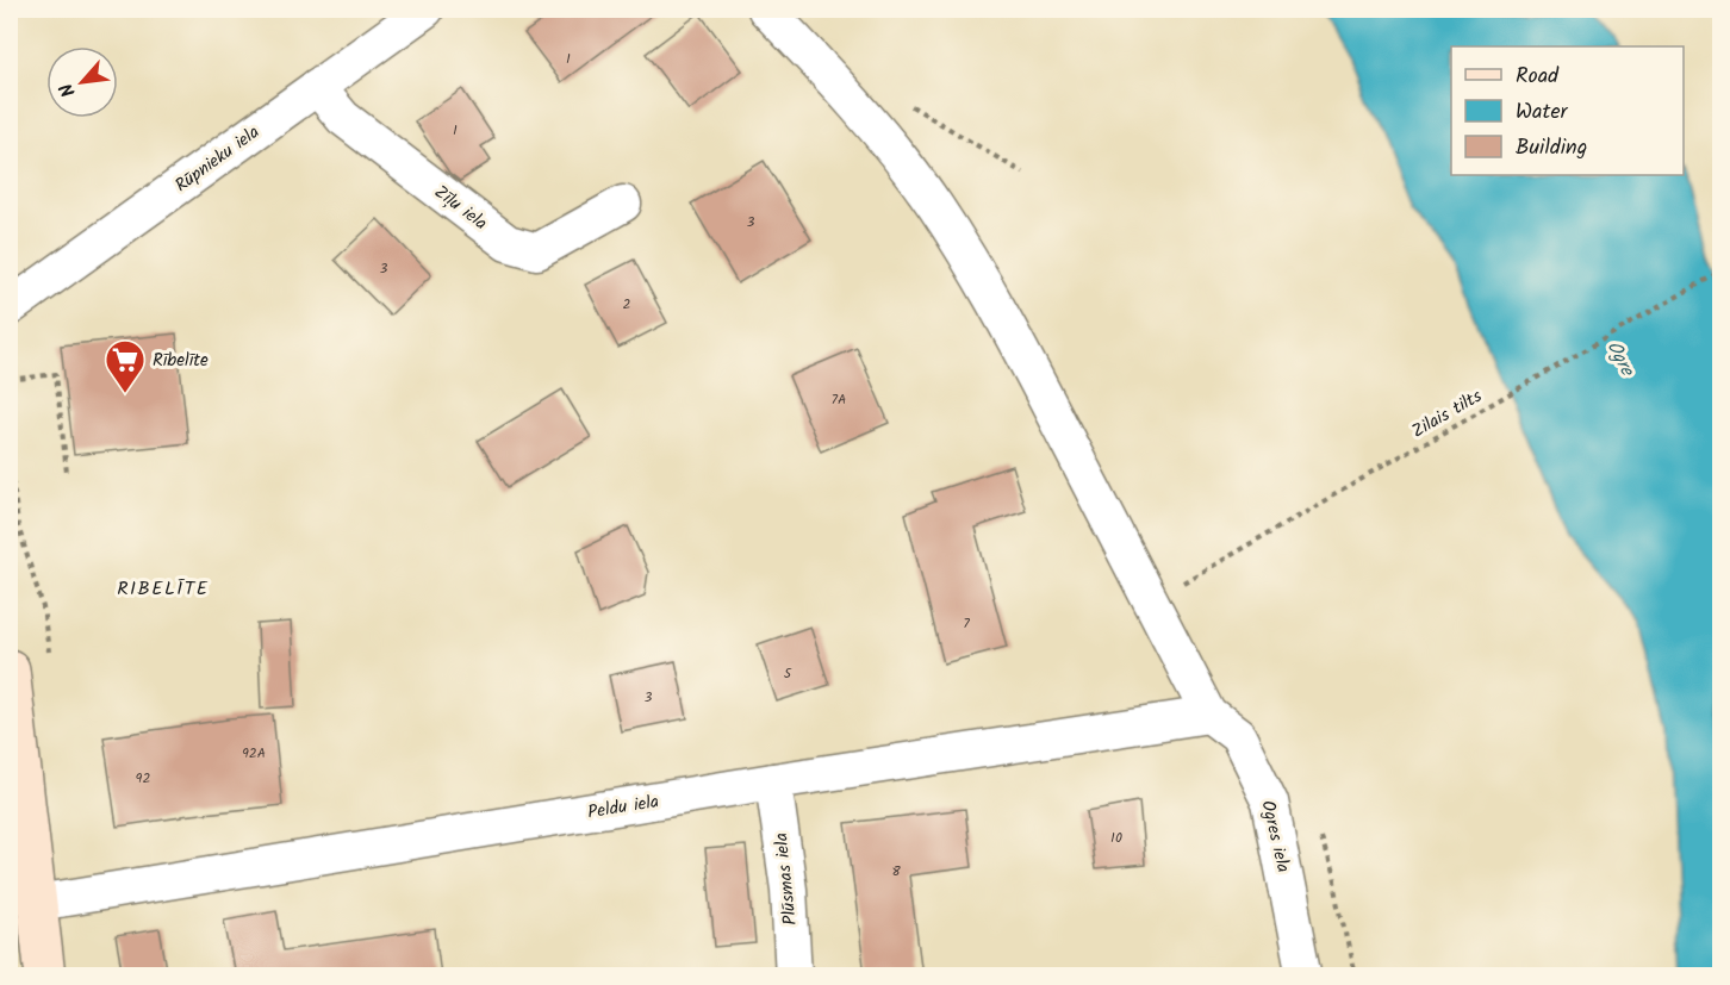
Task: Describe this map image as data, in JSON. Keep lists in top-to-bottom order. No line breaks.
{"streets":{"street":["Rūpnieku iela","Zīļu iela","Peldu iela","Ogres iela","Plūsmas iela"],"path":["Zilais tilts"]},"crossings":[["Rūpnieku iela","Zīļu iela"],["Peldu iela","Ogres iela"],["Peldu iela","Plūsmas iela"]],"districts":["RIBELĪTE"],"water":["Ogre"],"places":{"supermarket":["Rībelīte"]},"house_numbers":["1","1","3","3","2","7A","7","5","3","92A","92","10","8"],"legend":["Road","Water","Building"],"north":"bottom left"}
